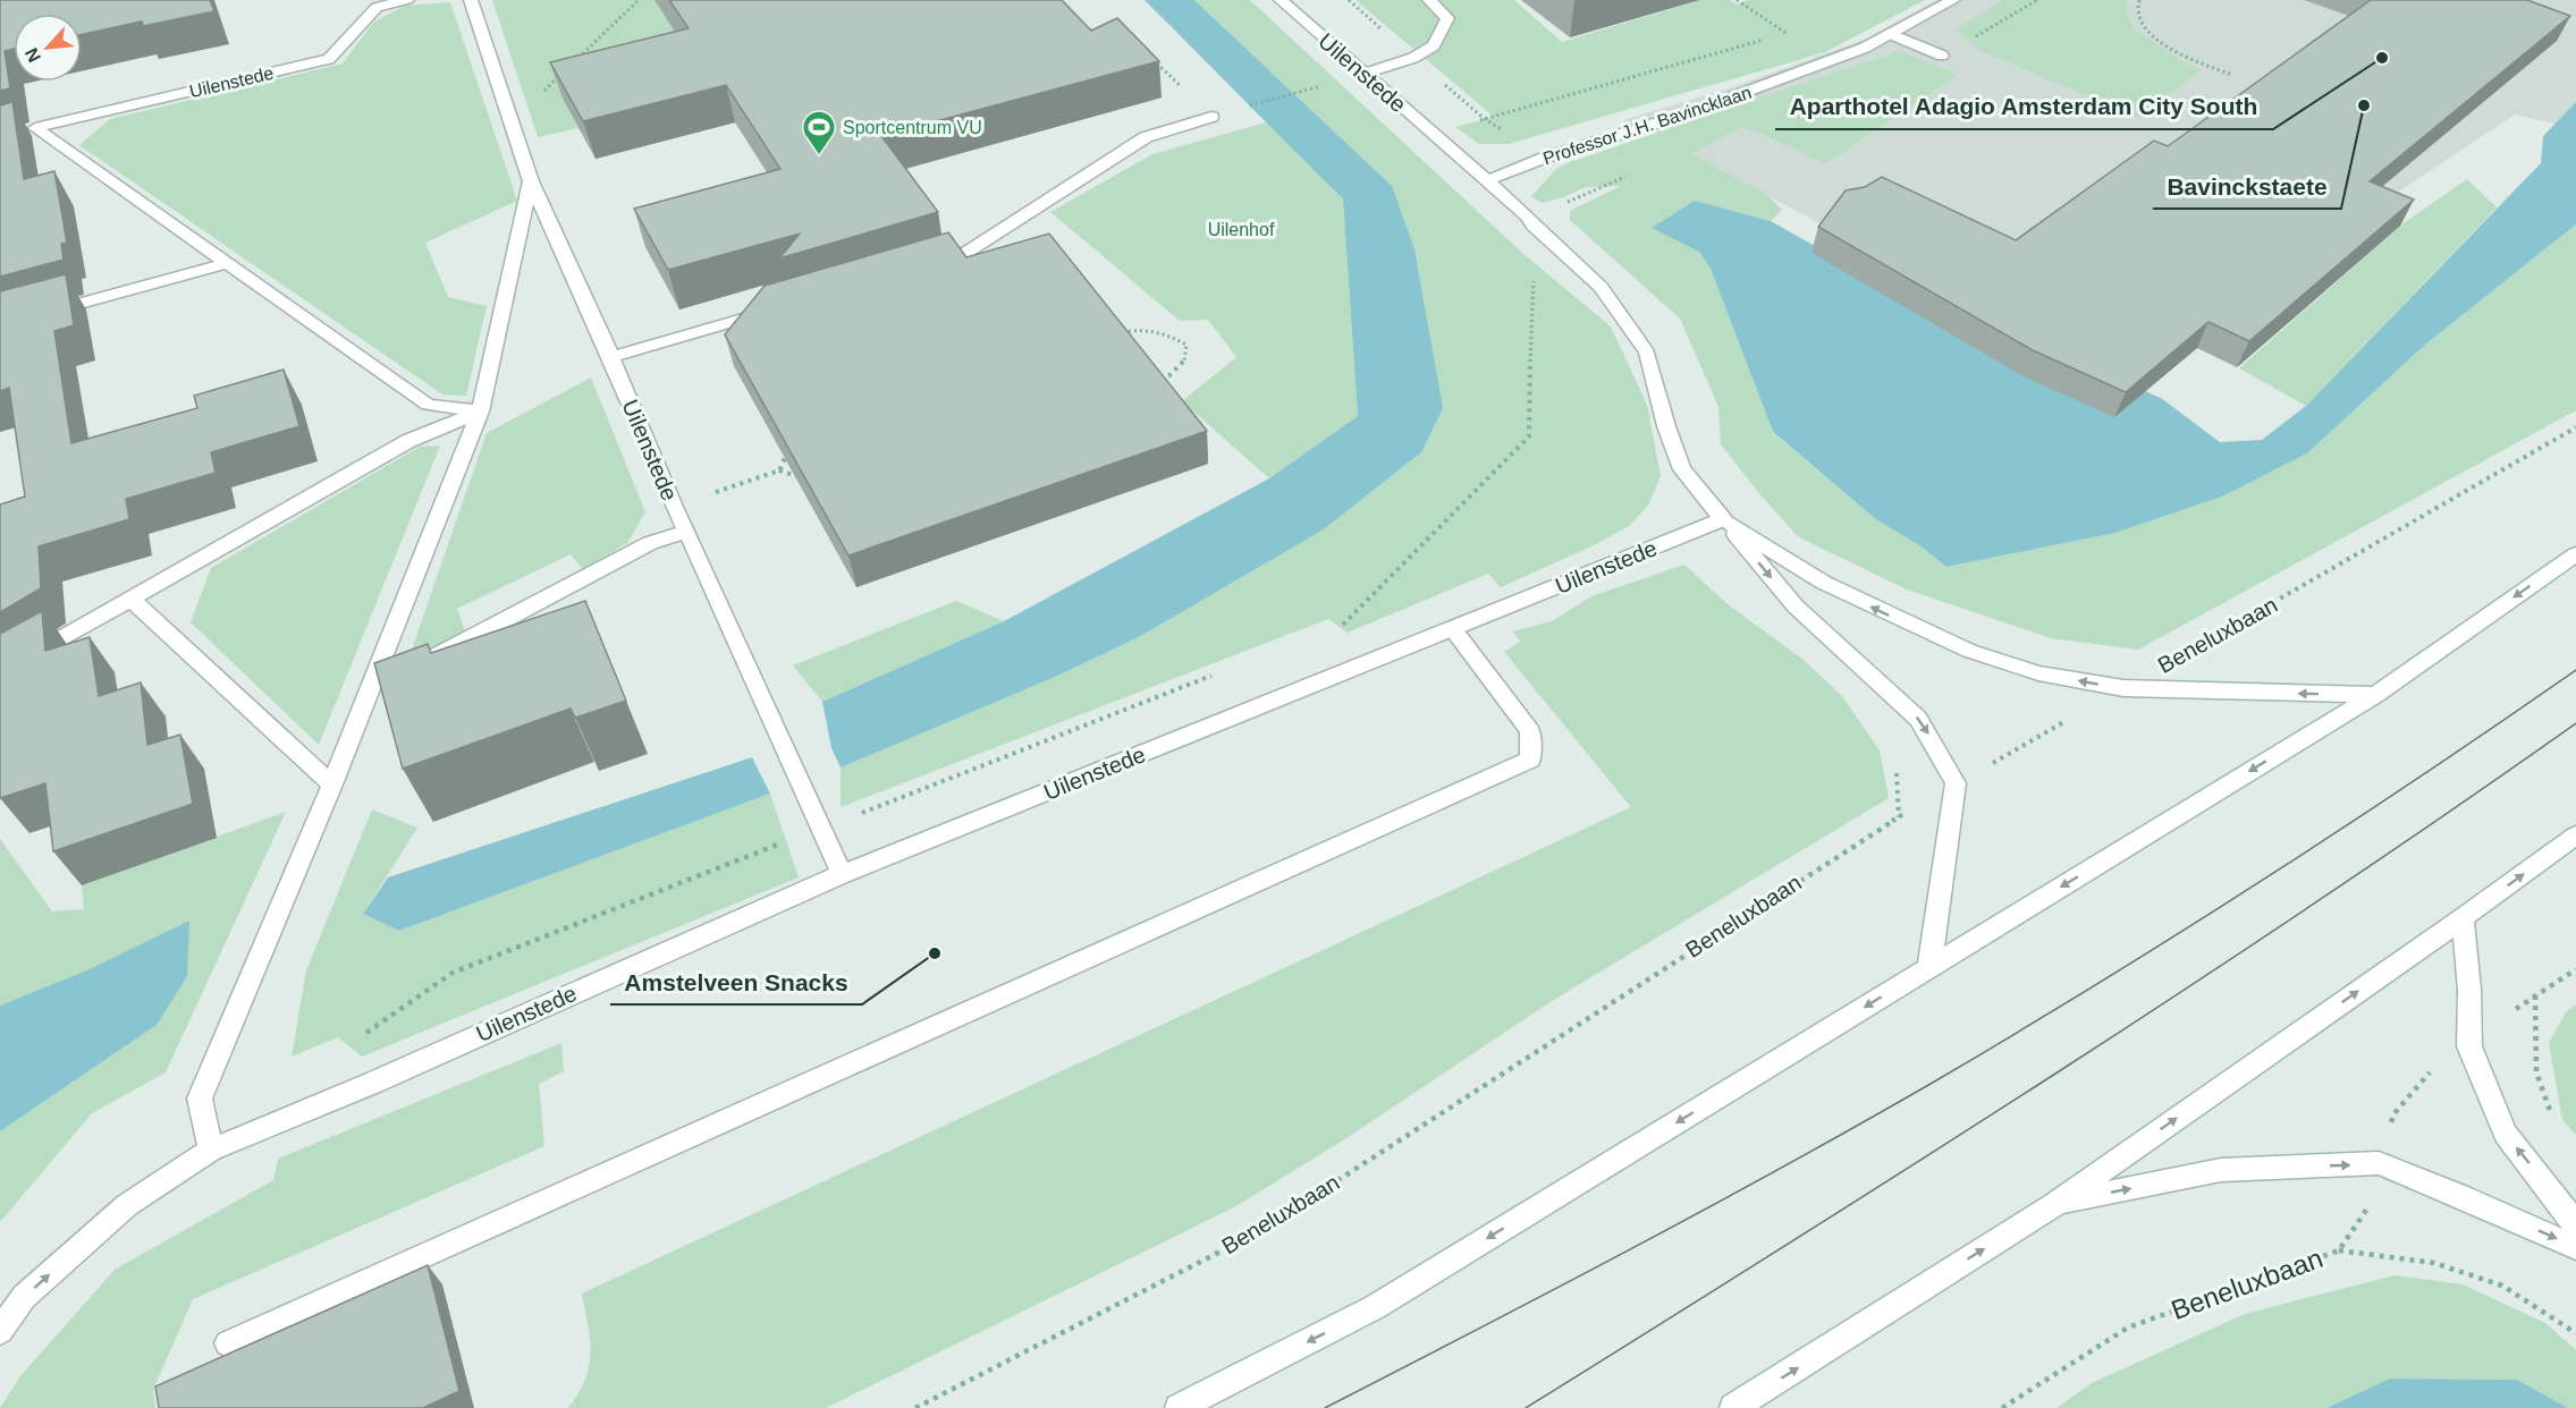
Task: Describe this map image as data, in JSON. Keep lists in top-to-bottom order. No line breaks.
{"streets":{"street":["Uilenstede","Professor J.H. Bavincklaan"],"path":["Beneluxbaan"]},"crossings":[["Uilenstede","Professor J.H. Bavincklaan"]],"parks":["Uilenhof"],"places":{"other":["Aparthotel Adagio Amsterdam City South","Bavinckstaete","Amstelveen Snacks"],"sports":["Sportcentrum VU"]},"north":"bottom left"}
